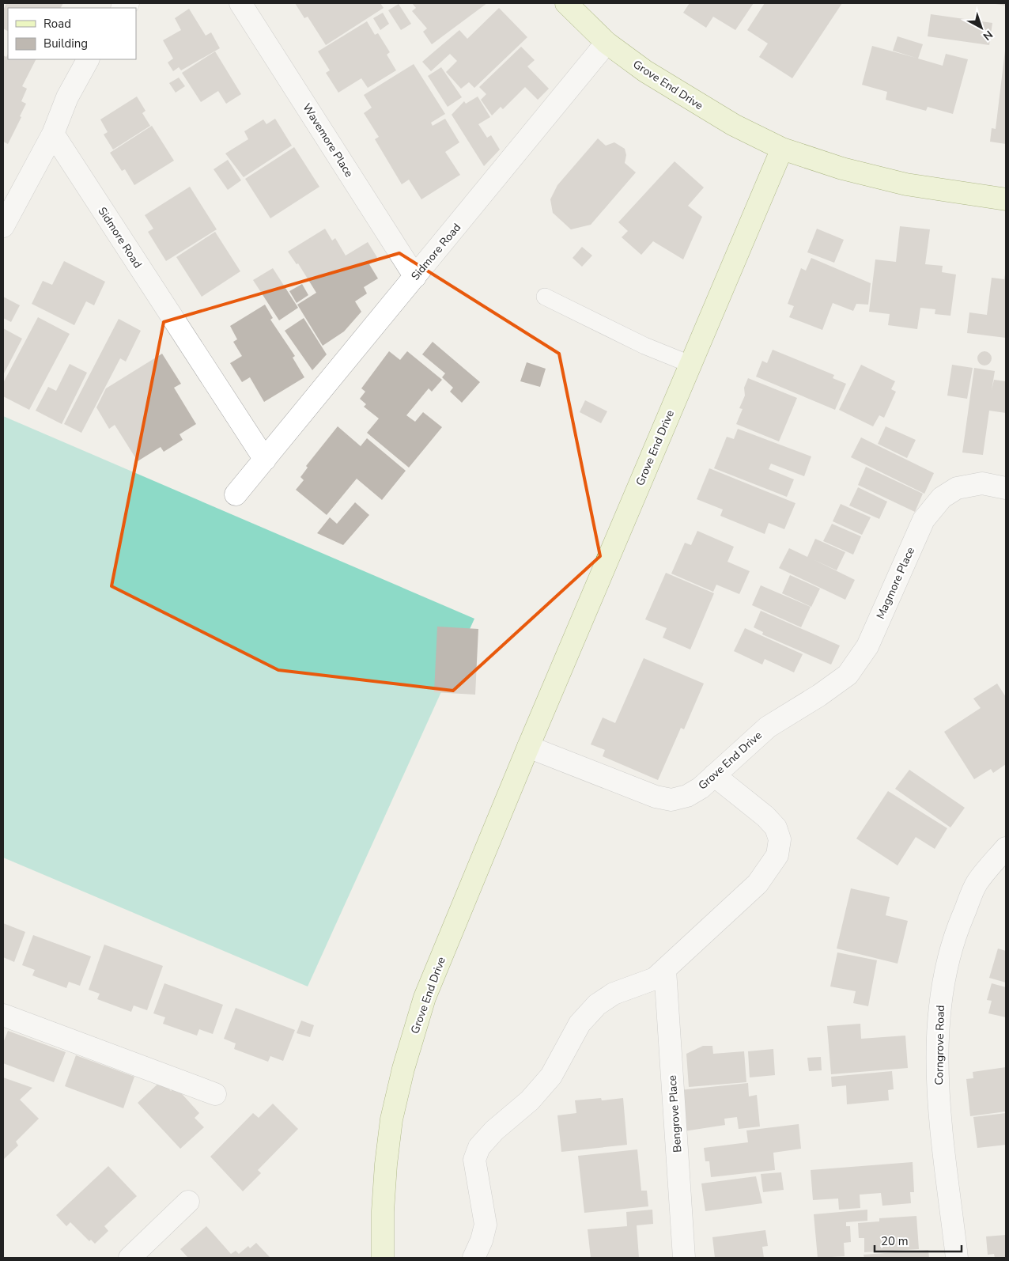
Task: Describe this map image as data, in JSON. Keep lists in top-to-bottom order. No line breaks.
{"streets":{"street":["Grove End Drive","Wavemore Place","Sidmore Road","Magmore Place","Corngrove Road","Bengrove Place"]},"crossings":[["Grove End Drive","Sidmore Road"],["Grove End Drive","Magmore Place"],["Wavemore Place","Sidmore Road"]],"legend":["Road","Building"],"scale_bar":"20 m","north":"bottom right"}
